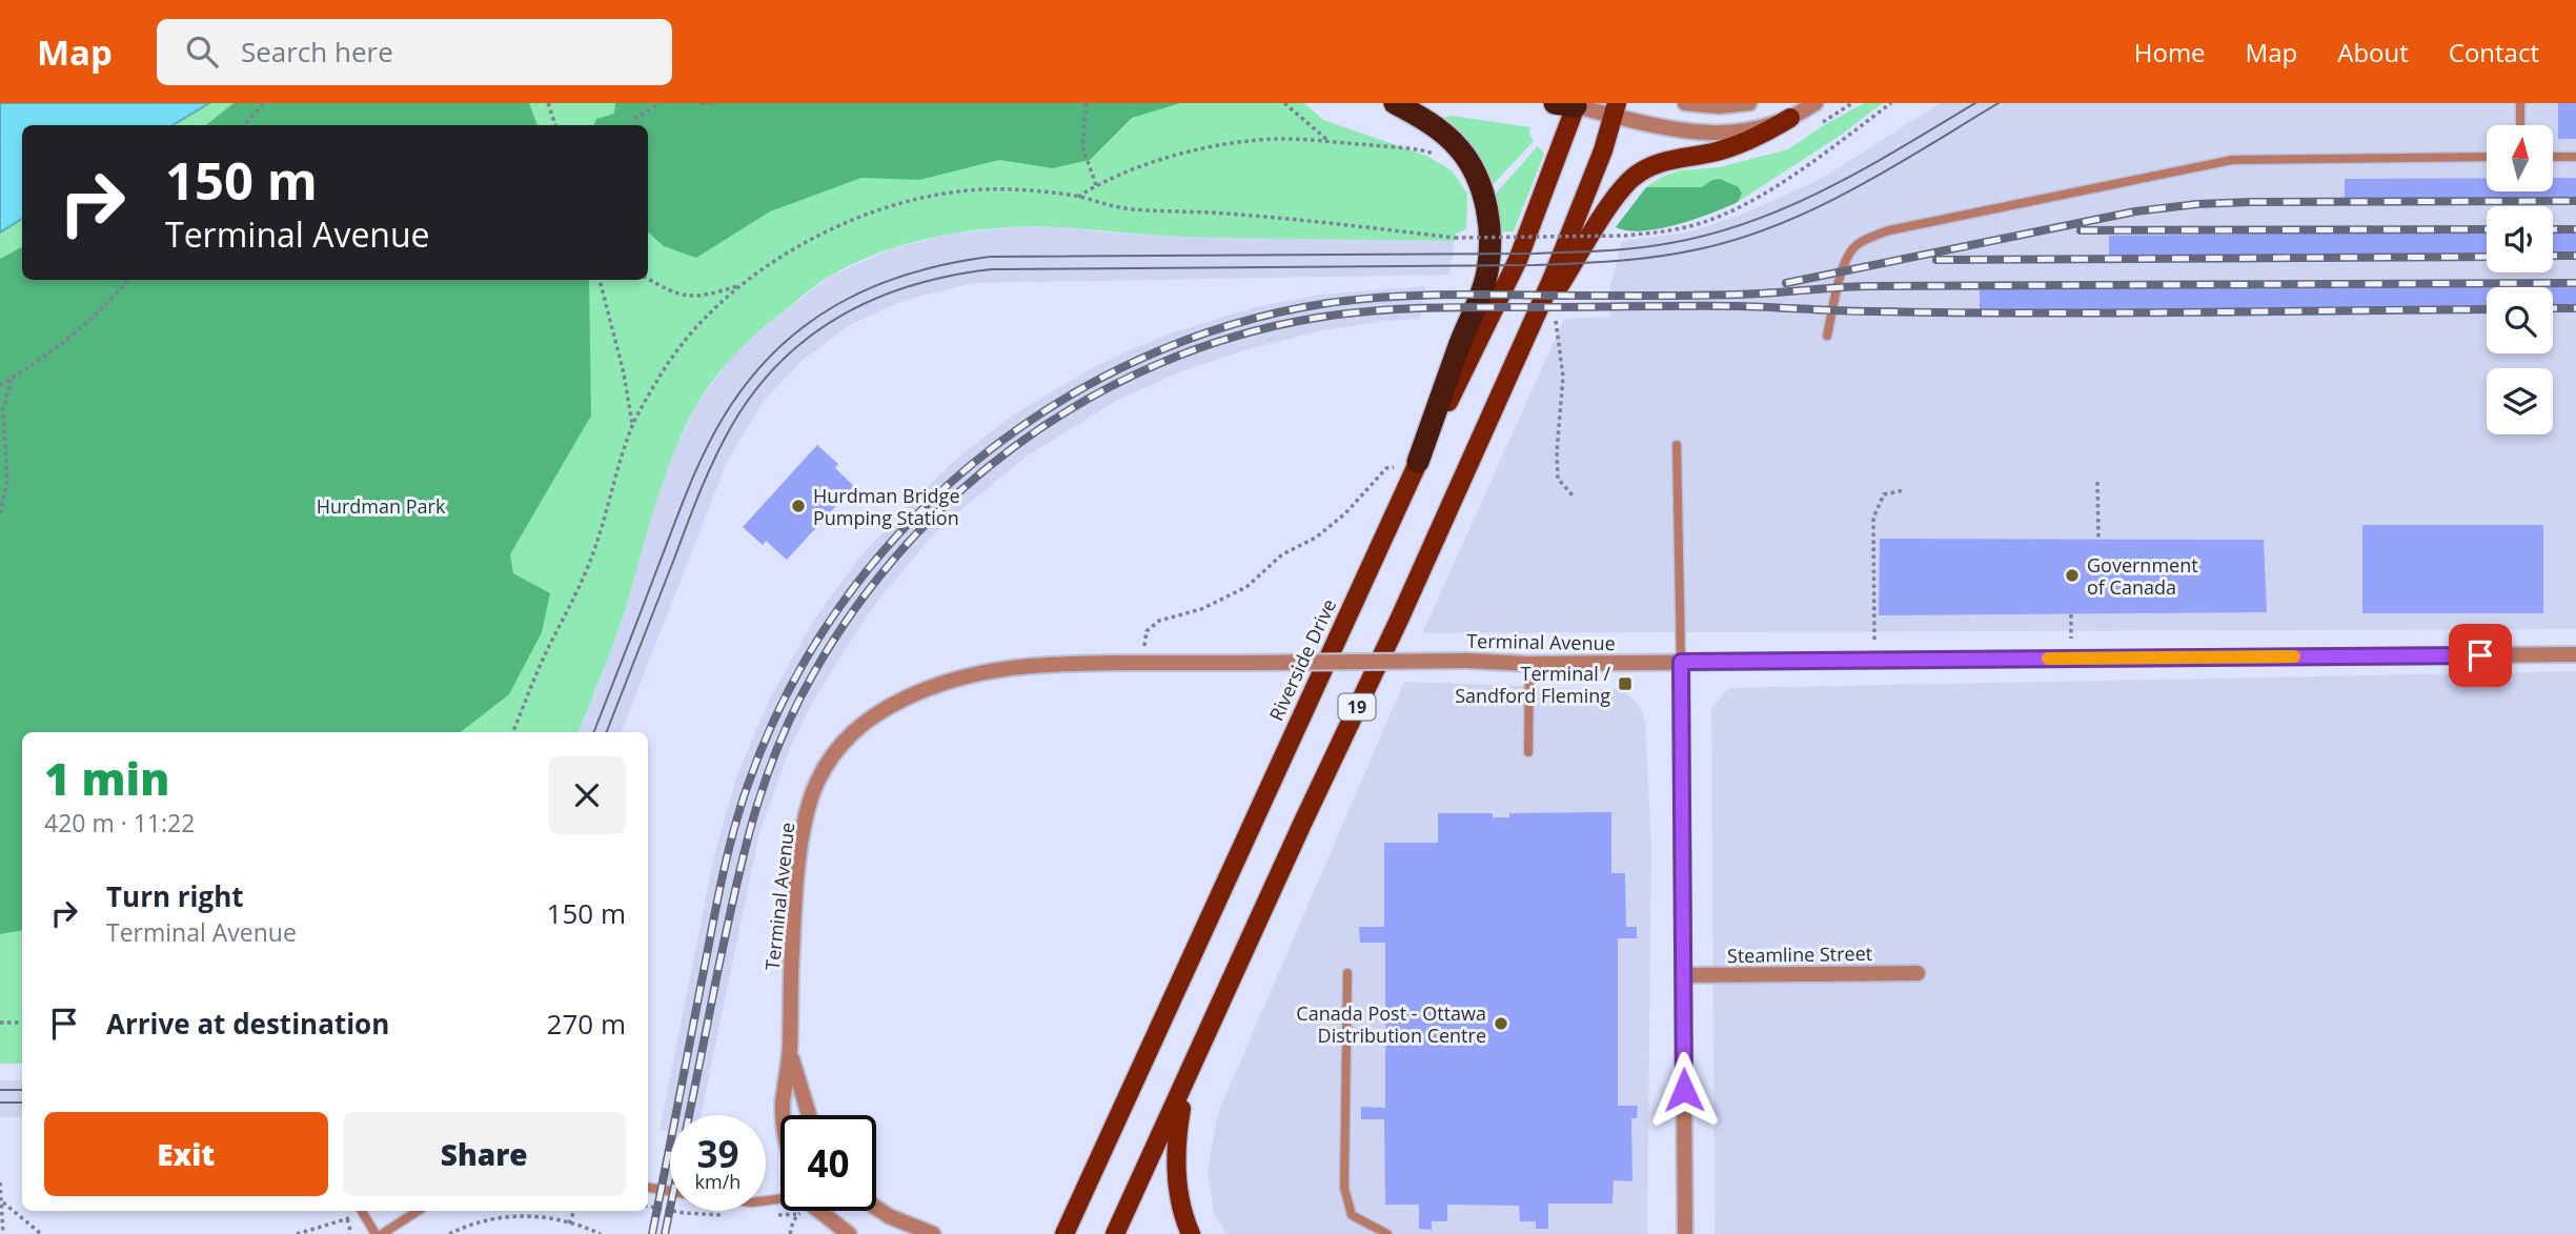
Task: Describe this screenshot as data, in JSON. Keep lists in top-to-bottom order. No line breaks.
{"streets":{"main road":["Riverside Drive","19"],"street":["Terminal Avenue","Steamline Street"]},"parks":["Hurdman Park"],"places":{"other":["Hurdman Bridge Pumping Station","Government of Canada","Canada Post - Ottawa Distribution Centre"],"transit":["Terminal / Sandford Fleming"]},"north":"top","page":{"header":"Map","search":"Search here","nav":["Home","Map","About","Contact"],"turn":["150 m","Terminal Avenue"],"heading":["1 min","420 m · 11:22"],"list":[{"name":"Turn right","note":"Terminal Avenue","value":"150 m"},{"name":"Arrive at destination","value":"270 m"}],"buttons":["Exit","Share"],"speed":"39 km/h","limit":"40"}}
